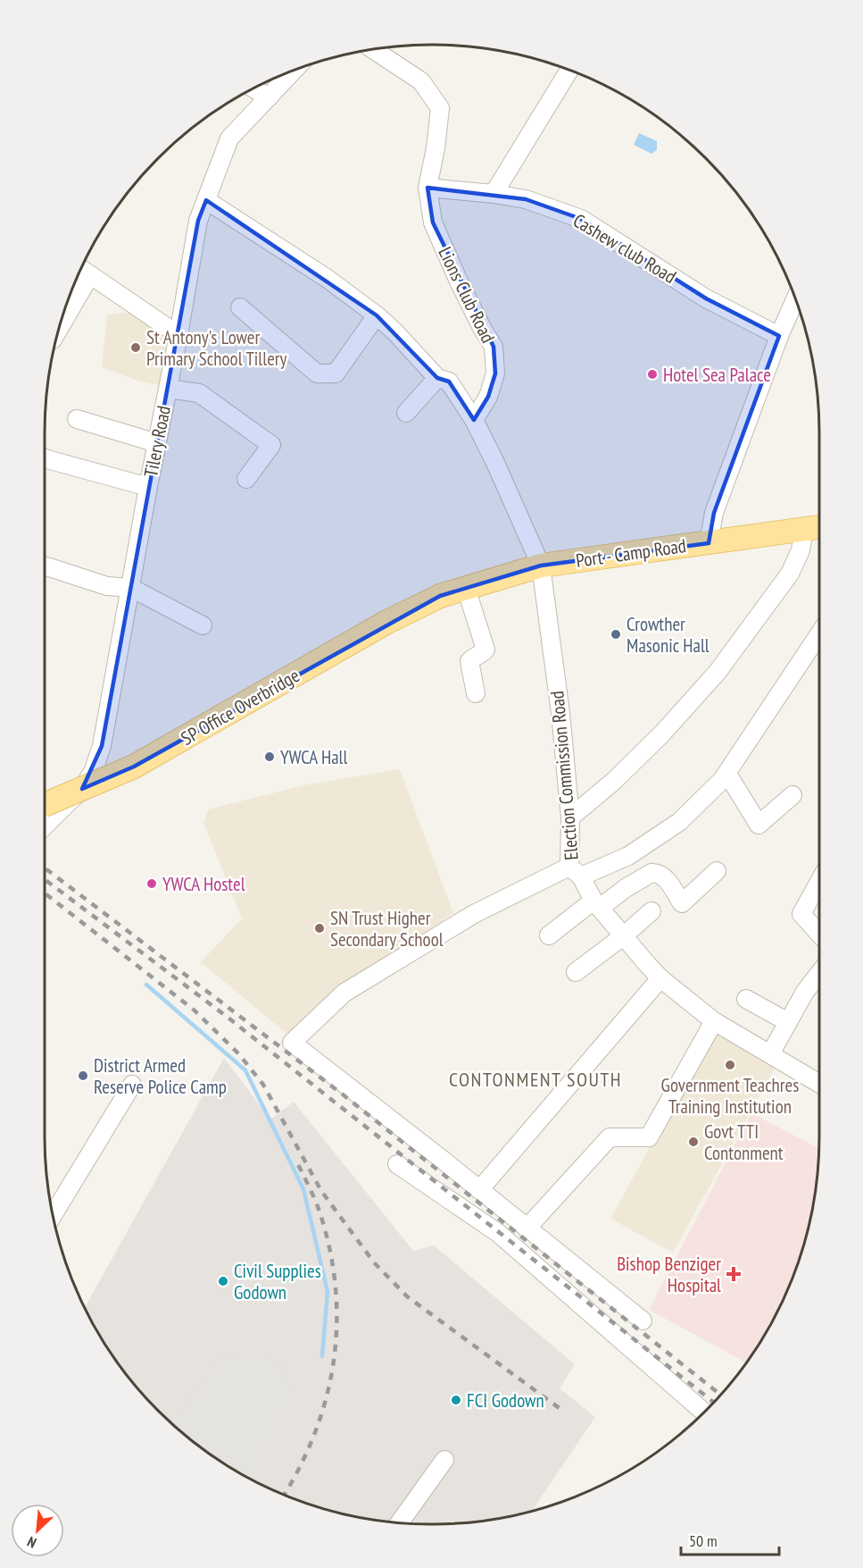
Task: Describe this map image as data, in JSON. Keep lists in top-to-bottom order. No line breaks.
{"streets":{"main road":["Port - Camp Road","SP Office Overbridge"],"street":["Cashew club Road","Lions Club Road","Tilery Road","Election Commission Road"]},"crossings":[["Cashew club Road","Lions Club Road"],["Port - Camp Road","SP Office Overbridge"],["Port - Camp Road","Election Commission Road"]],"districts":["CONTONMENT SOUTH"],"places":{"other":["St Antony's Lower Primary School Tillery","Hotel Sea Palace","Crowther Masonic Hall","YWCA Hall","YWCA Hostel","SN Trust Higher Secondary School","Government Teachres Training Institution","District Armed Reserve Police Camp","Govt TTI Contonment","Civil Supplies Godown","FCI Godown"],"health":["Bishop Benziger Hospital"]},"scale_bar":"50 m","north":"bottom left"}
